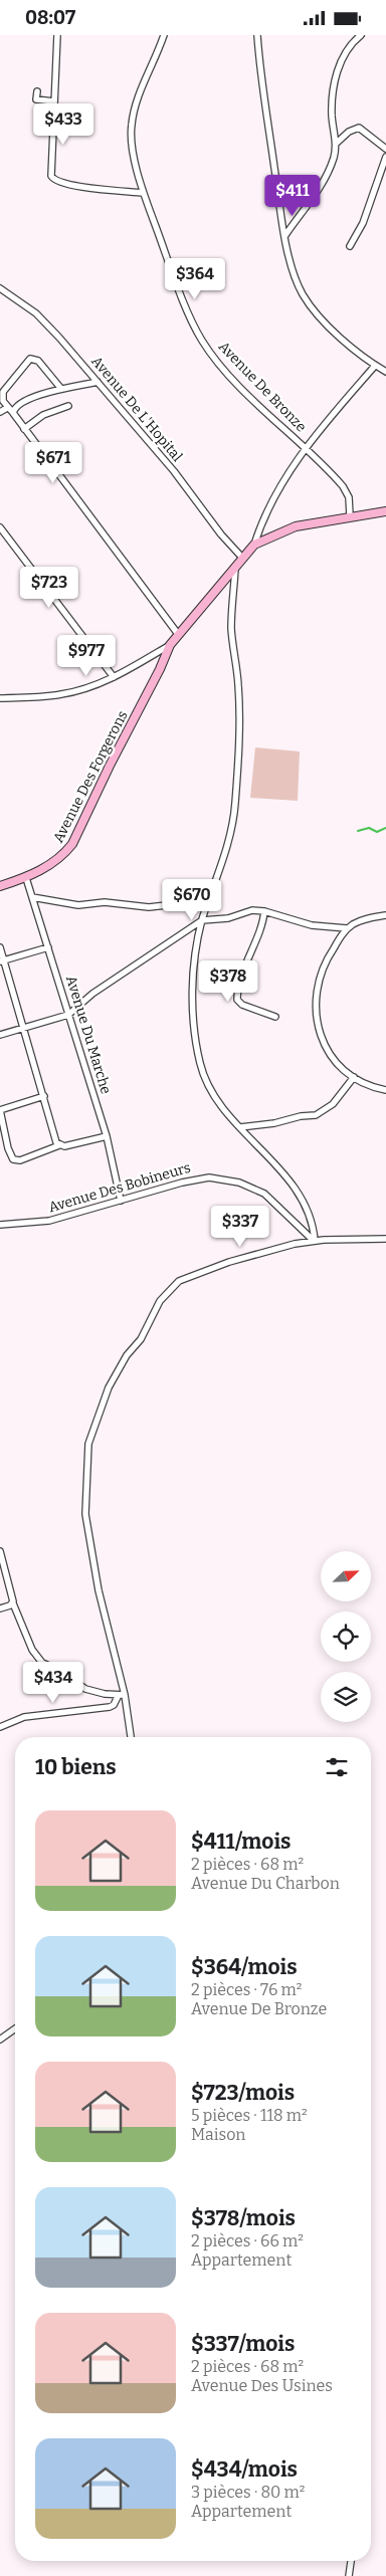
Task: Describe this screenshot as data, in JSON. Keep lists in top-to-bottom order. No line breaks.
{"streets":{"street":["Avenue De Bronze","Avenue De L'Hopital","Avenue Des Forgerons","Avenue Du Marche","Avenue Des Bobineurs"]},"crossings":[["Avenue De L'Hopital","Avenue Des Forgerons"],["Avenue Des Forgerons","Avenue Du Marche"],["Avenue Du Marche","Avenue Des Bobineurs"]],"north":"top right","page":{"status":"08:07","price":["$433","$411","$364","$671","$723","$977","$670","$378","$337","$434"],"heading":"10 biens","list":[{"name":"$411/mois","note":"2 pièces · 68 m² · Avenue Du Charbon"},{"name":"$364/mois","note":"2 pièces · 76 m² · Avenue De Bronze"},{"name":"$723/mois","note":"5 pièces · 118 m² · Maison"},{"name":"$378/mois","note":"2 pièces · 66 m² · Appartement"},{"name":"$337/mois","note":"2 pièces · 68 m² · Avenue Des Usines"},{"name":"$434/mois","note":"3 pièces · 80 m² · Appartement"}]}}
